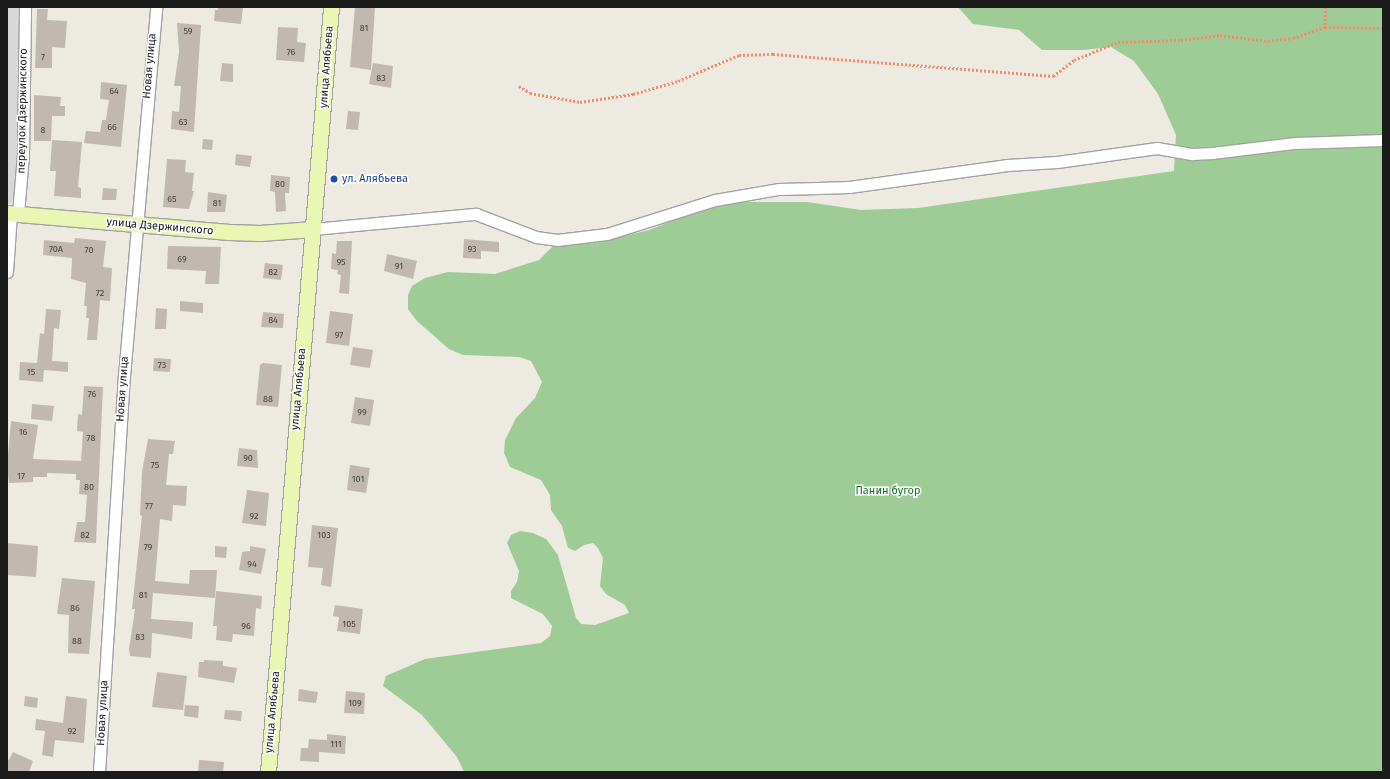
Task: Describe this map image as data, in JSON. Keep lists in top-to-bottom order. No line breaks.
{"streets":{"main road":["улица Алябьева","улица Дзержинского"],"street":["Новая улица","переулок Дзержинского"]},"crossings":[["Новая улица","улица Дзержинского"],["улица Алябьева","улица Дзержинского"],["переулок Дзержинского","улица Дзержинского"]],"parks":["Панин бугор"],"places":["ул. Алябьева"],"house_numbers":["81","59","76","7","83","64","63","66","8","80","65","81","70А","93","70","69","95","91","82","72","84","97","73","15","76","88","99","16","78","90","75","17","101","80","77","92","82","103","79","94","81","86","105","96","83","88","109","92","111"]}
